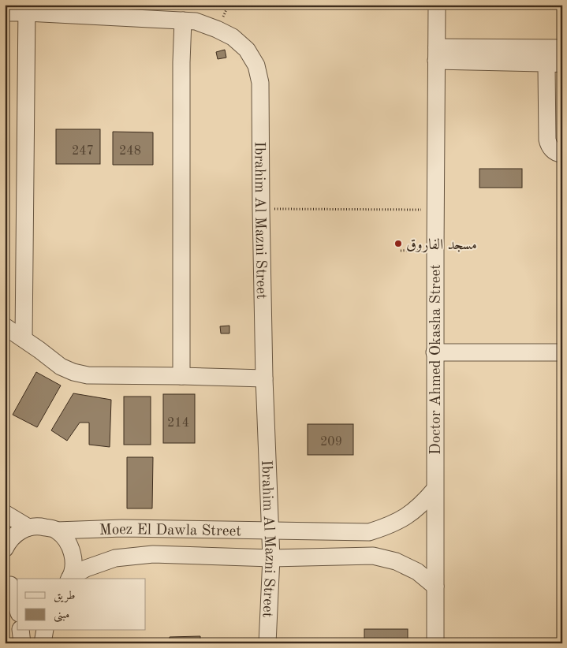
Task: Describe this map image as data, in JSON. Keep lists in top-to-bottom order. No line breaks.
{"streets":{"street":["Ibrahim Al Mazni Street","Doctor Ahmed Okasha Street","Moez El Dawla Street"]},"crossings":[["Ibrahim Al Mazni Street","Moez El Dawla Street"],["Doctor Ahmed Okasha Street","Moez El Dawla Street"]],"places":["مسجد الفاروق"],"house_numbers":["247","248","214","209"],"legend":["طريق","مبنى"]}
